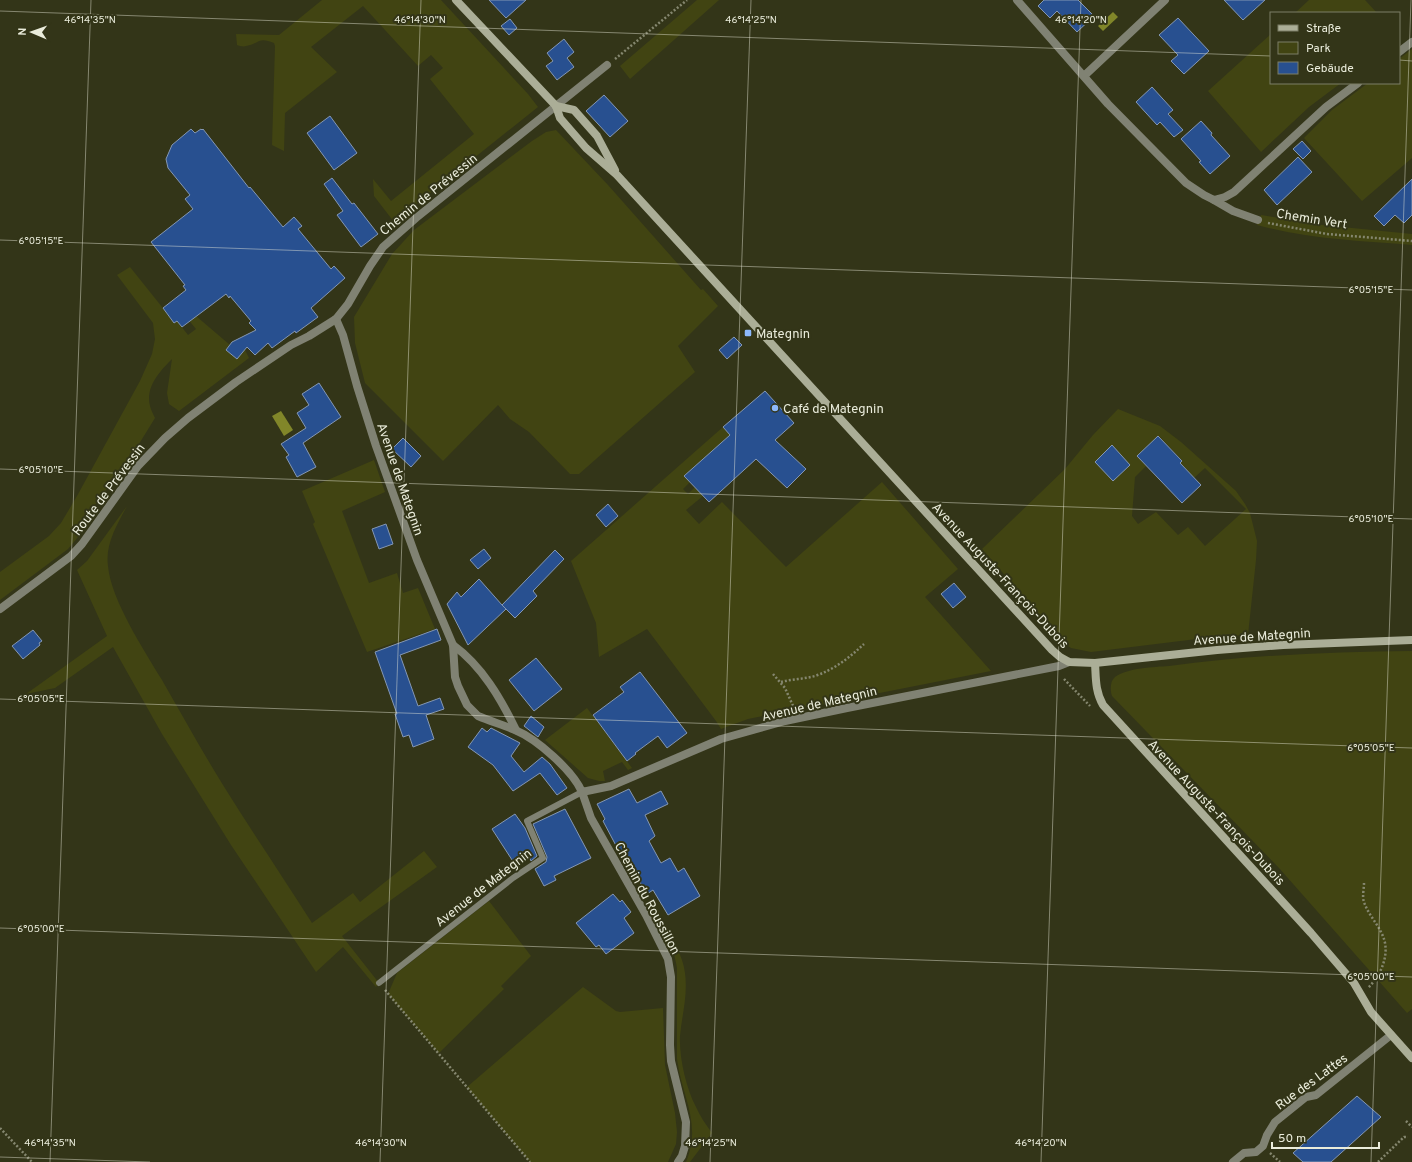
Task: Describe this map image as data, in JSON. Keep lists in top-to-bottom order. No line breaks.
{"streets":{"main road":["Avenue de Mategnin","Avenue Auguste-François-Dubois"],"street":["Chemin de Prévessin","Chemin Vert","Route de Prévessin","Chemin du Roussillon","Rue des Lattes"]},"crossings":[["Chemin de Prévessin","Avenue de Mategnin"],["Chemin de Prévessin","Route de Prévessin"],["Chemin de Prévessin","Avenue Auguste-François-Dubois"],["Avenue de Mategnin","Route de Prévessin"],["Avenue de Mategnin","Avenue Auguste-François-Dubois"],["Avenue de Mategnin","Chemin du Roussillon"],["Avenue Auguste-François-Dubois","Rue des Lattes"]],"places":{"transit":["Mategnin"],"other":["Café de Mategnin"]},"legend":["Straße","Park","Gebäude"],"scale_bar":"50 m","north":"left","coordinates":["46°14'35\"N","46°14'30\"N","46°14'25\"N","46°14'20\"N","6°05'15\"E","6°05'10\"E","6°05'05\"E","6°05'00\"E"]}
